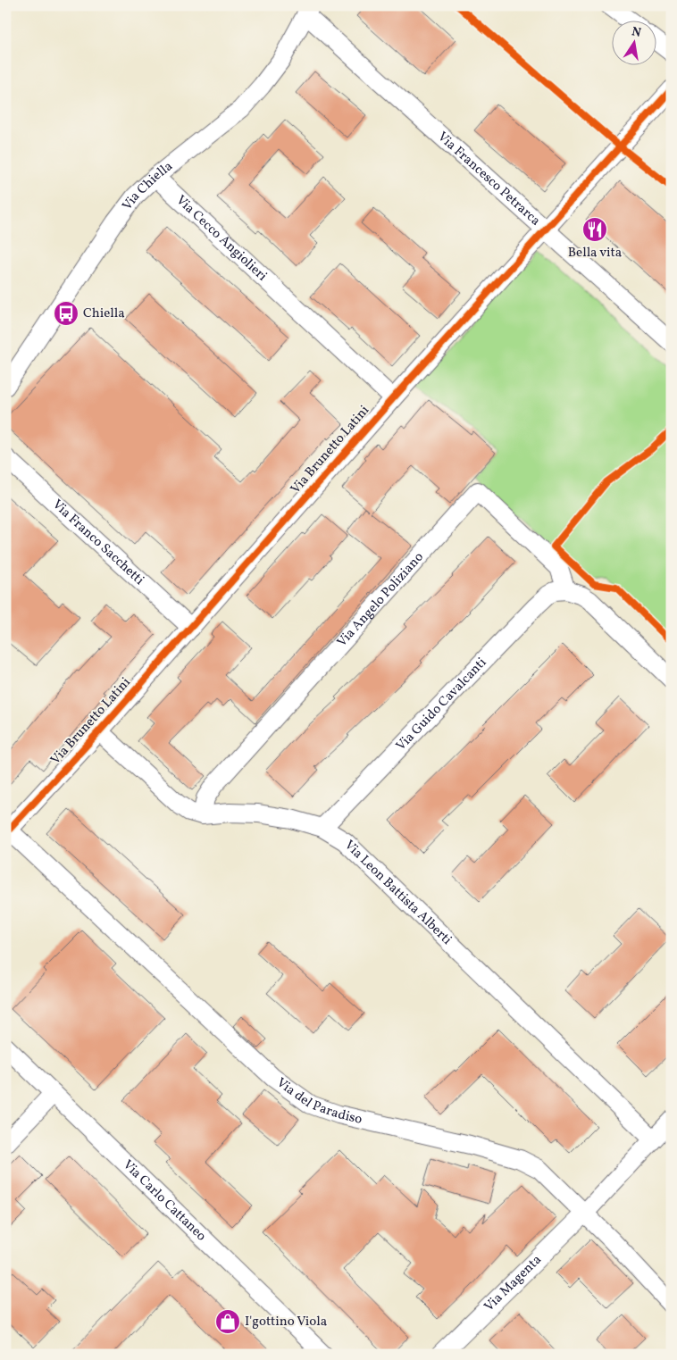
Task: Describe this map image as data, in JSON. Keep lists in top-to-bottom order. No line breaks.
{"streets":{"street":["Via Francesco Petrarca","Via Chiella","Via Cecco Angiolieri","Via Brunetto Latini","Via Franco Sacchetti","Via Angelo Poliziano","Via Guido Cavalcanti","Via Leon Battista Alberti","Via del Paradiso","Via Carlo Cattaneo","Via Magenta"]},"crossings":[["Via Francesco Petrarca","Via Chiella"],["Via Francesco Petrarca","Via Brunetto Latini"],["Via Chiella","Via Cecco Angiolieri"],["Via Cecco Angiolieri","Via Brunetto Latini"],["Via Brunetto Latini","Via Franco Sacchetti"],["Via Brunetto Latini","Via Leon Battista Alberti"],["Via Brunetto Latini","Via del Paradiso"],["Via Angelo Poliziano","Via Guido Cavalcanti"],["Via Angelo Poliziano","Via Leon Battista Alberti"],["Via Guido Cavalcanti","Via Leon Battista Alberti"],["Via Leon Battista Alberti","Via Magenta"],["Via del Paradiso","Via Magenta"]],"places":{"restaurant":["Bella vita"],"bus stop":["Chiella"],"shop":["I'gottino Viola"]},"north":"top"}
